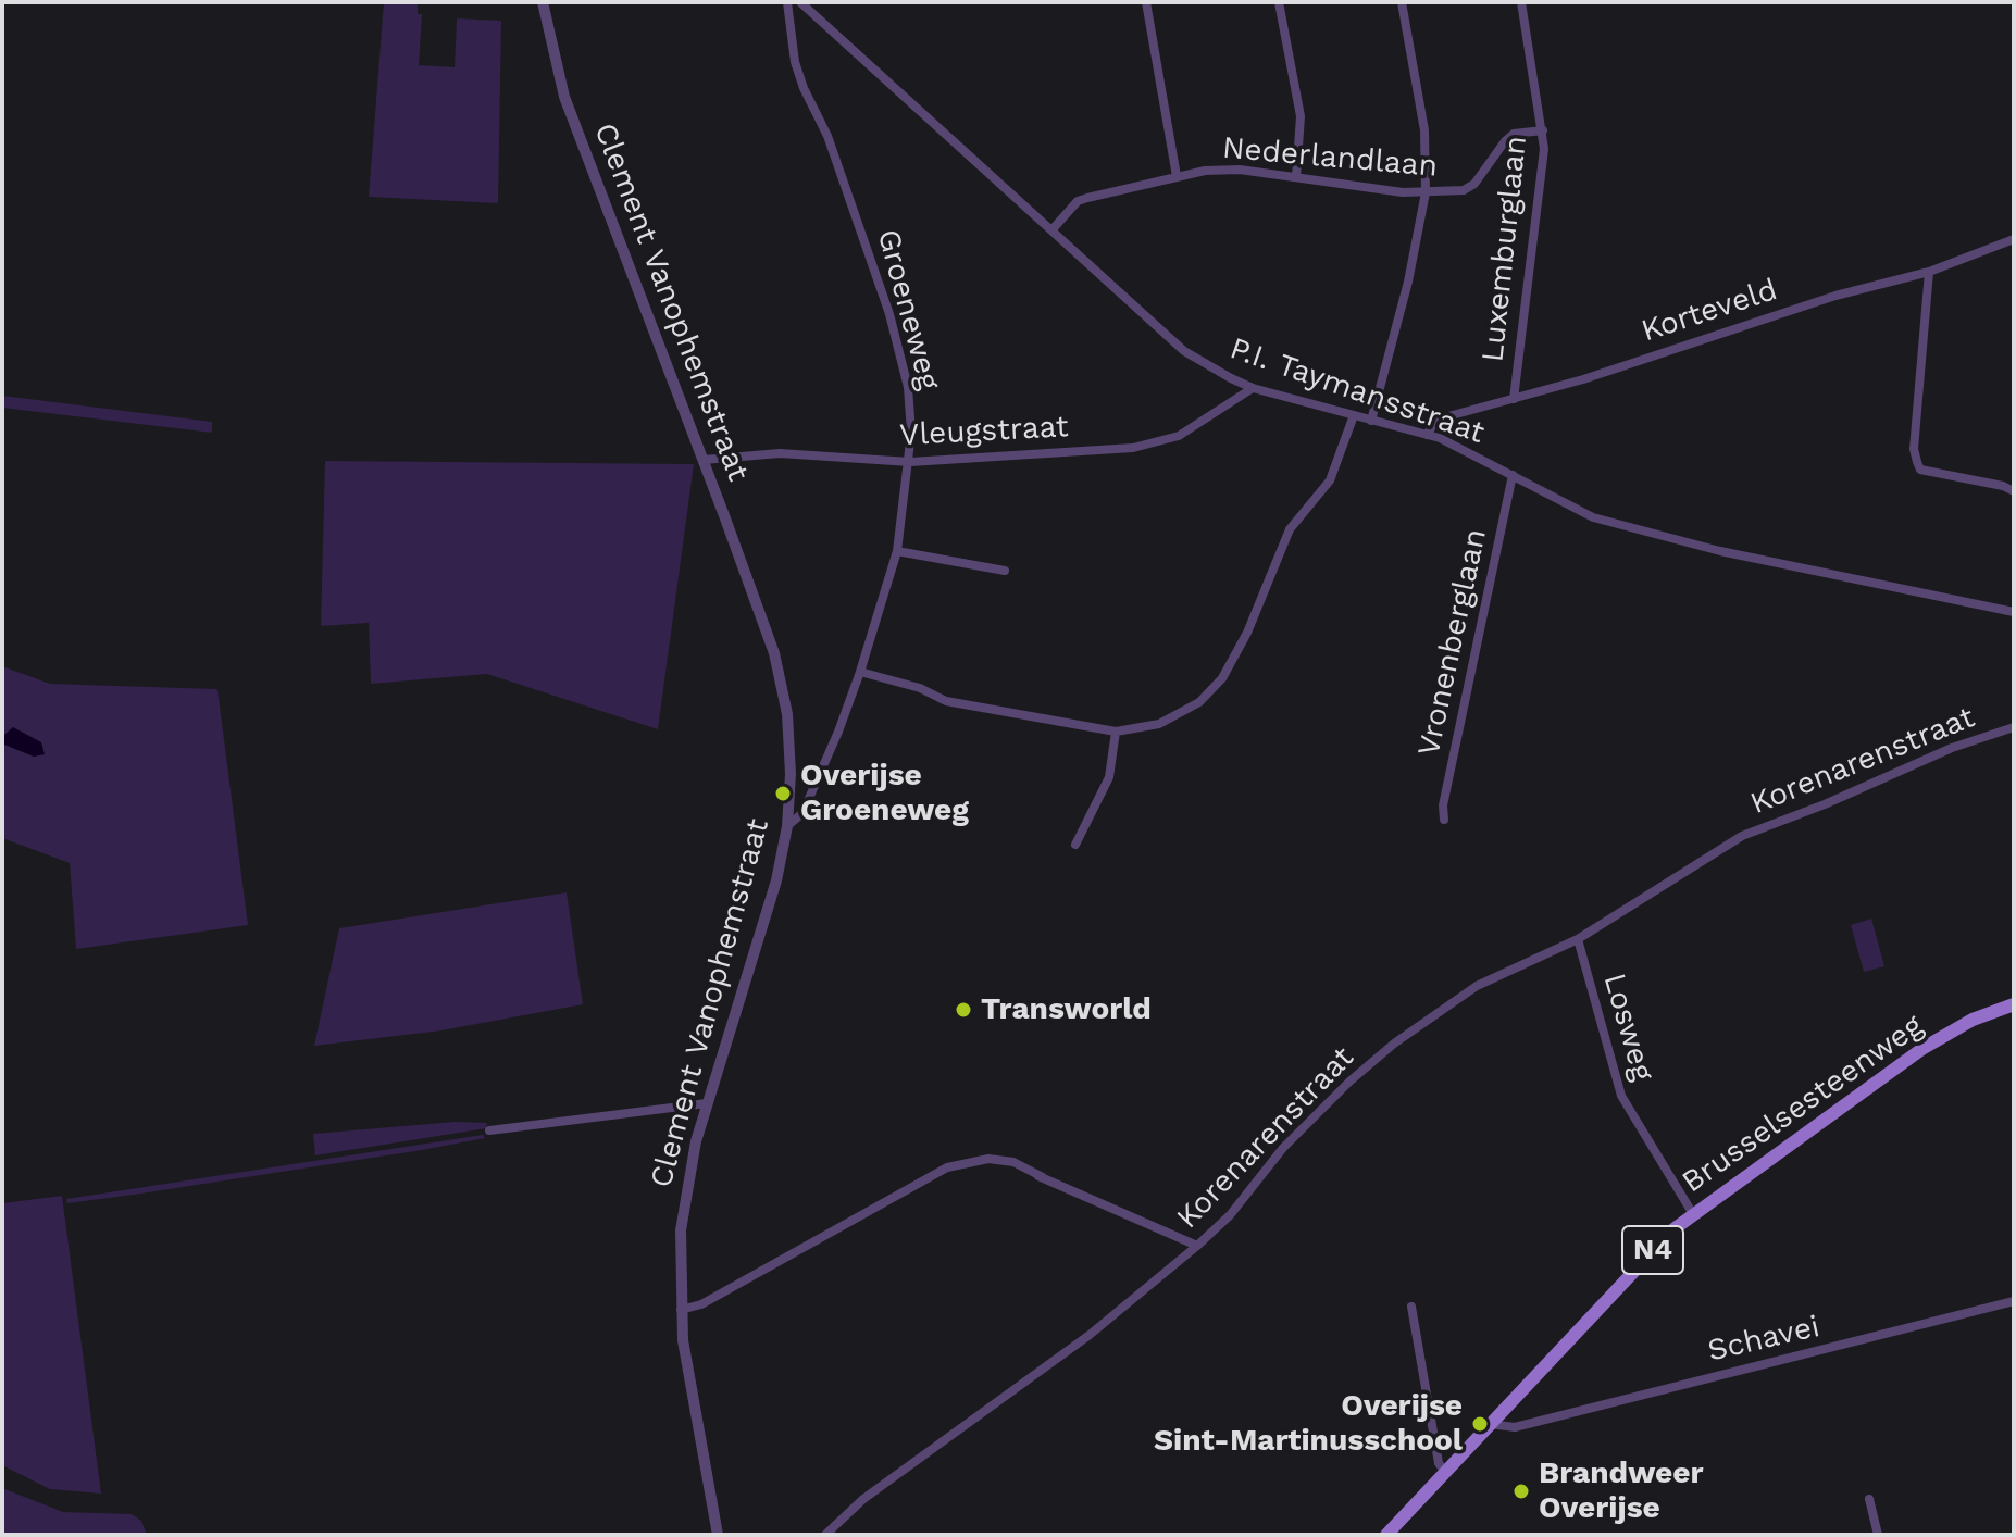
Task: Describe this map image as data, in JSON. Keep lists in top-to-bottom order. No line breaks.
{"streets":{"main road":["Brusselsesteenweg","N4"],"street":["Nederlandlaan","Luxemburglaan","Clement Vanophemstraat","Groeneweg","Korteveld","P.I. Taymansstraat","Vleugstraat","Vronenberglaan","Korenarenstraat","Losweg","Schavei"]},"crossings":[["Nederlandlaan","Luxemburglaan"],["Nederlandlaan","P.I. Taymansstraat"],["Luxemburglaan","Korteveld"],["Clement Vanophemstraat","Groeneweg"],["Clement Vanophemstraat","Vleugstraat"],["Groeneweg","Vleugstraat"],["Korteveld","P.I. Taymansstraat"],["P.I. Taymansstraat","Vleugstraat"],["P.I. Taymansstraat","Vronenberglaan"],["Korenarenstraat","Losweg"],["Losweg","Brusselsesteenweg"],["Brusselsesteenweg","Schavei"]],"places":["Overijse Groeneweg","Transworld","Overijse Sint-Martinusschool","Brandweer Overijse"]}
